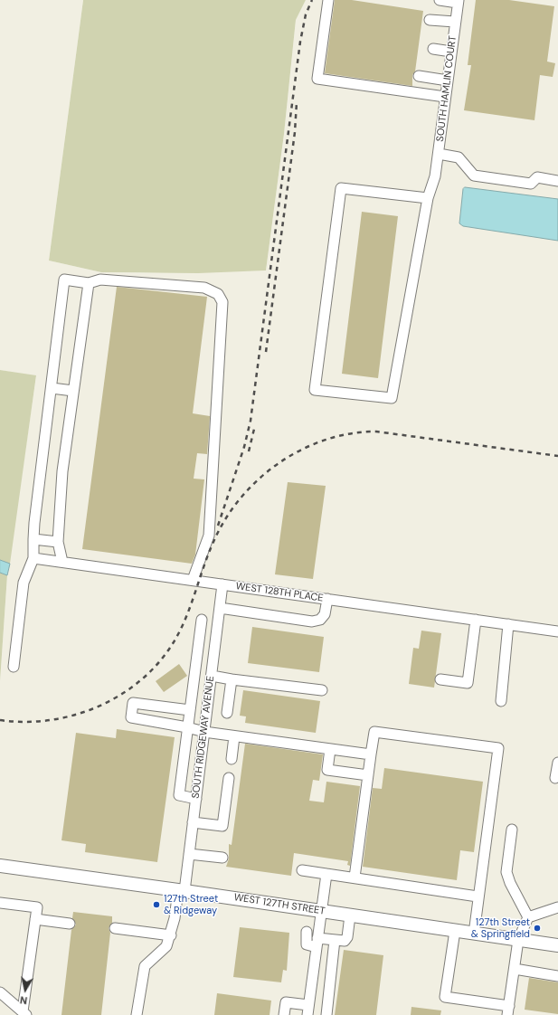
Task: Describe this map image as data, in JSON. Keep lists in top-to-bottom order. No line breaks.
{"streets":{"main road":["WEST 127TH STREET"],"street":["SOUTH HAMLIN COURT","WEST 128TH PLACE","SOUTH RIDGEWAY AVENUE"]},"crossings":[["WEST 128TH PLACE","SOUTH RIDGEWAY AVENUE"],["SOUTH RIDGEWAY AVENUE","WEST 127TH STREET"]],"places":["127th Street & Ridgeway","127th Street & Springfield"],"north":"bottom"}
